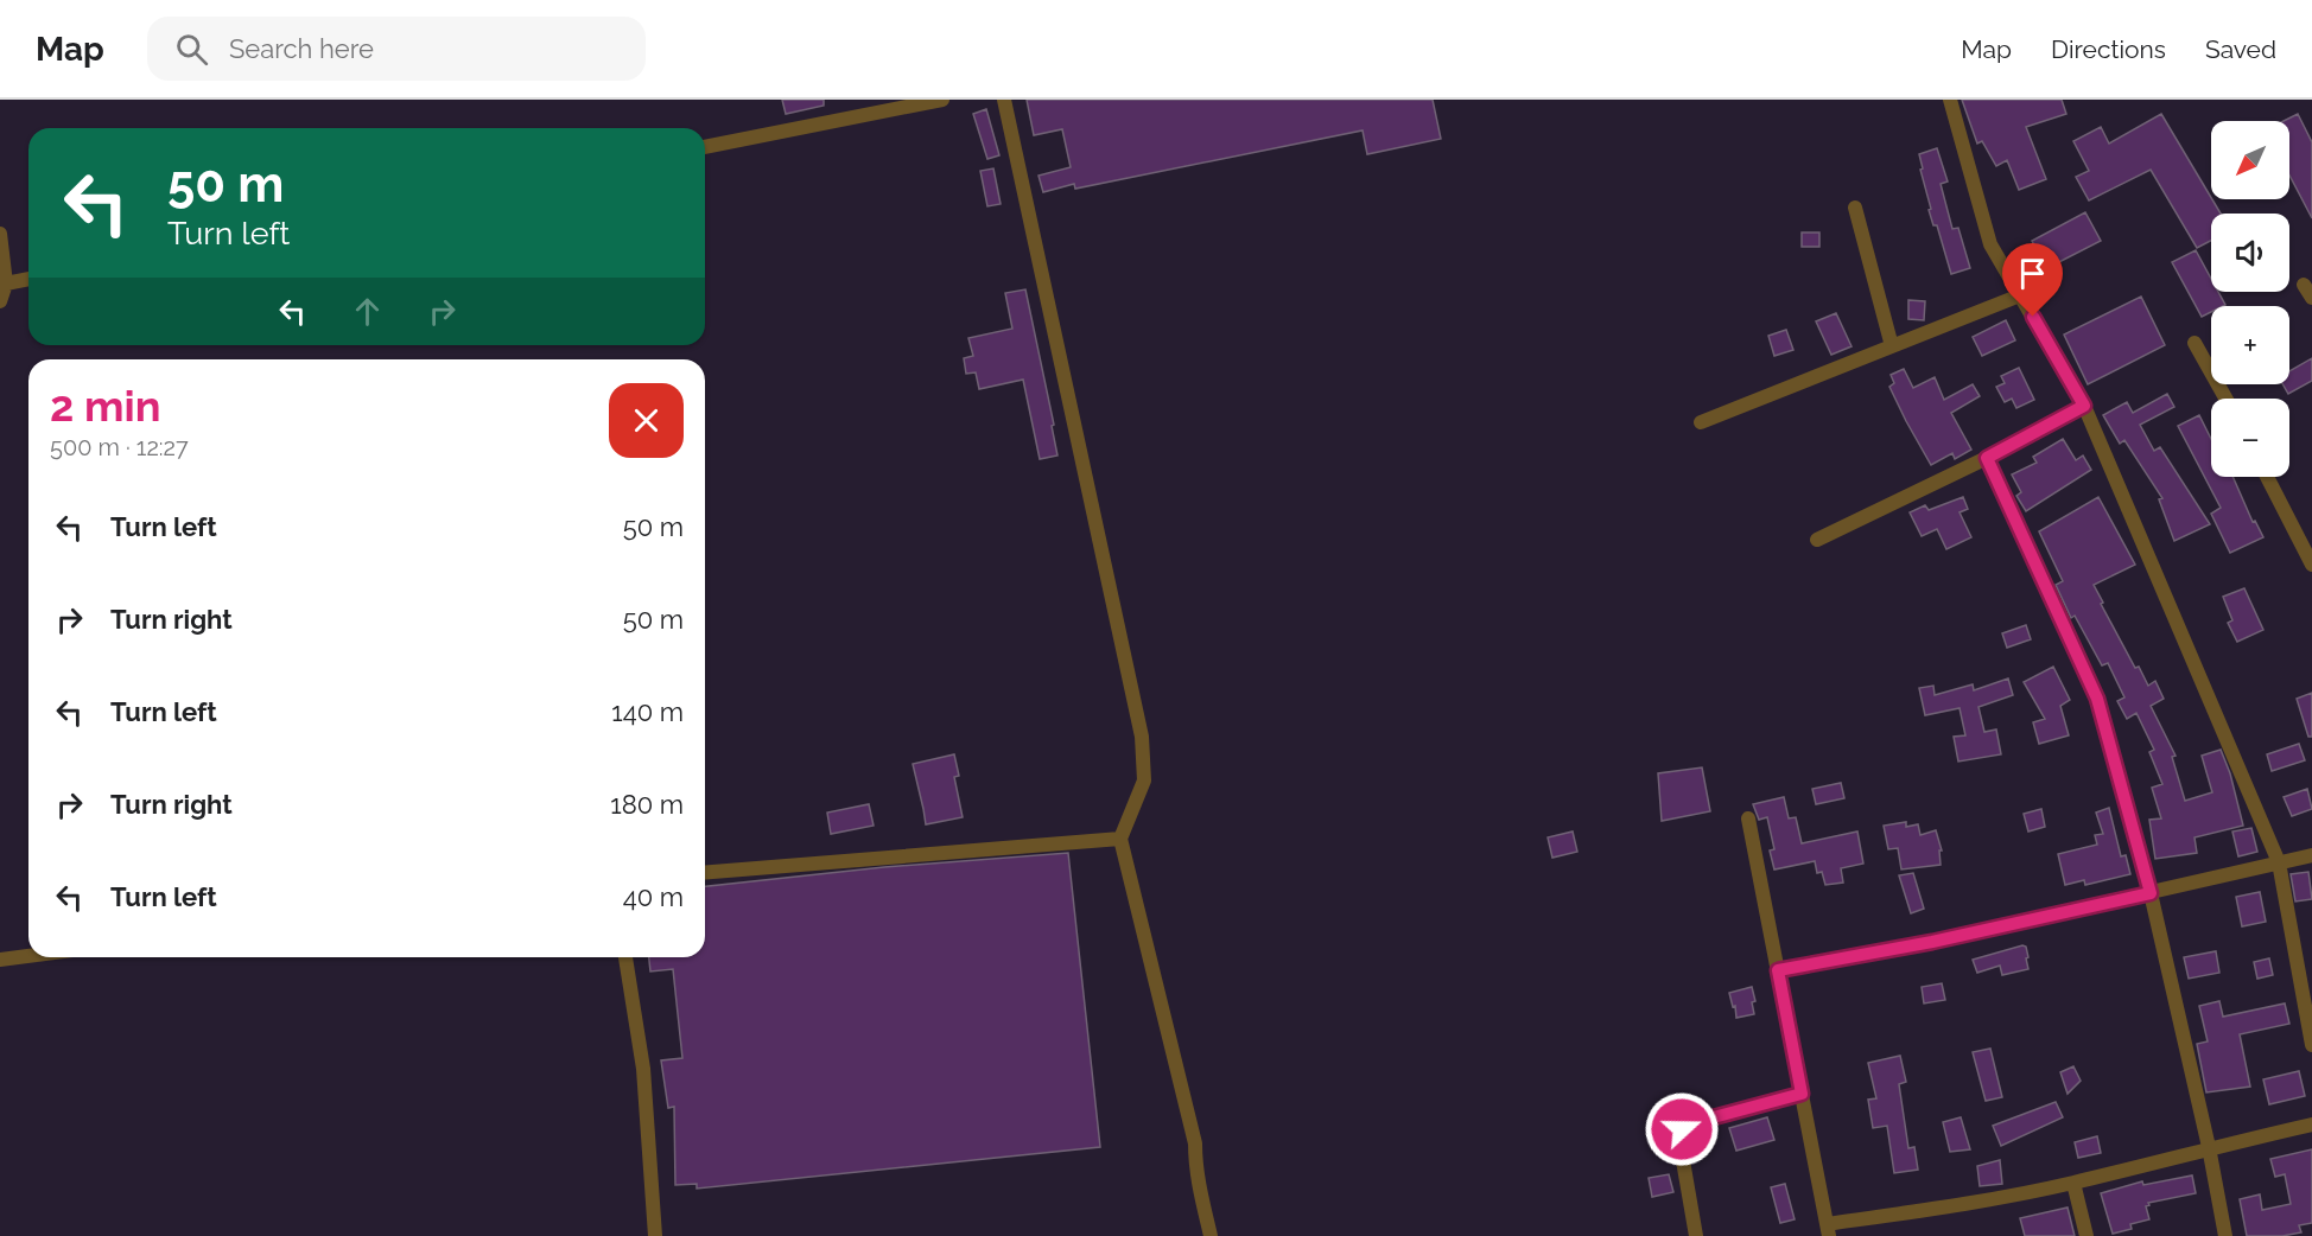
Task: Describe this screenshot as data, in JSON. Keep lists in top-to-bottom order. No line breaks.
{"north":"bottom left","page":{"header":"Map","search":"Search here","nav":["Map","Directions","Saved"],"map_buttons":["+","−"],"turn":["50 m","Turn left"],"heading":["2 min","500 m · 12:27"],"list":[{"name":"Turn left","value":"50 m"},{"name":"Turn right","value":"50 m"},{"name":"Turn left","value":"140 m"},{"name":"Turn right","value":"180 m"},{"name":"Turn left","value":"40 m"}]}}
